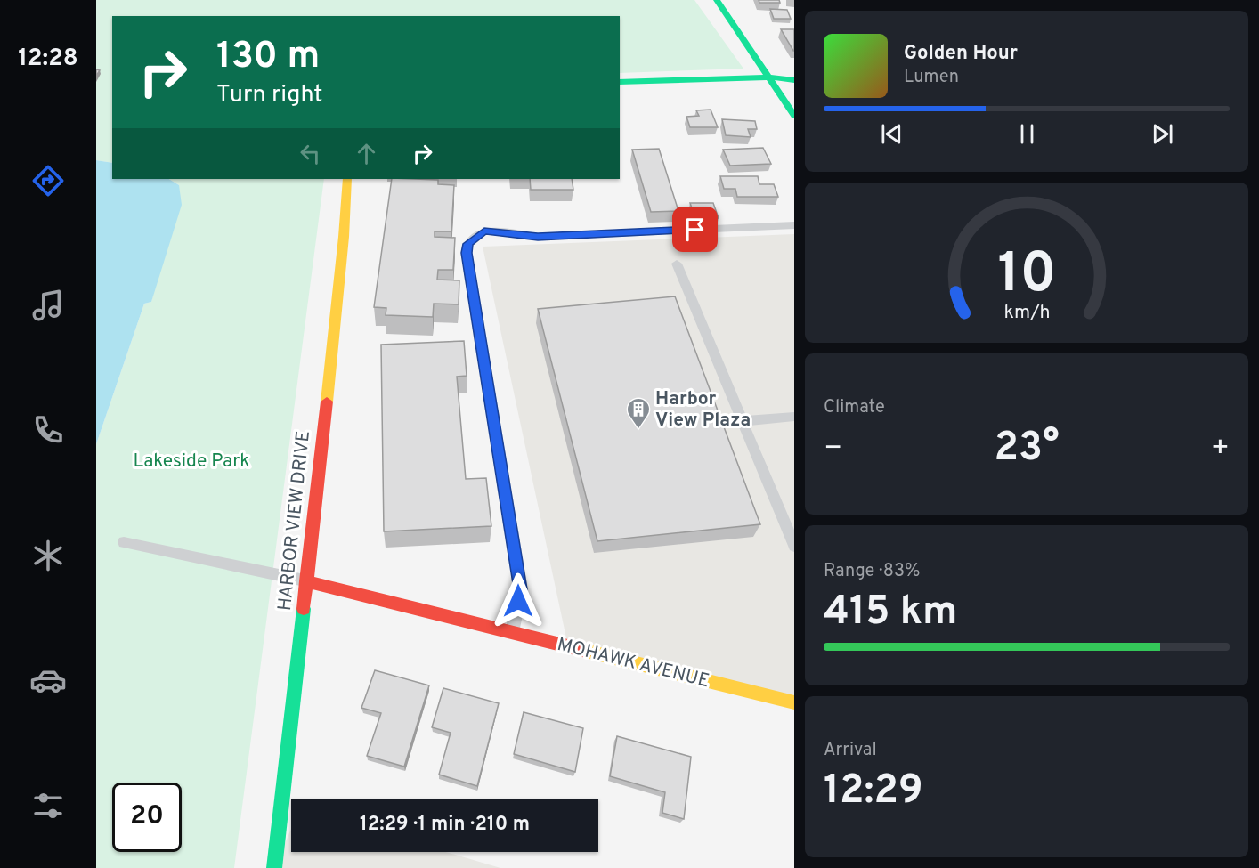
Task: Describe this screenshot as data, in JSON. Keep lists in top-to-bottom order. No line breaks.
{"streets":{"street":["HARBOR VIEW DRIVE","MOHAWK AVENUE"]},"crossings":[["HARBOR VIEW DRIVE","MOHAWK AVENUE"]],"parks":["Lakeside Park"],"places":{"building":["Harbor View Plaza"]},"page":{"tabs":"12:28","turn":["130 m","Turn right"],"song":["Golden Hour","Lumen"],"tile":["Climate",["Range · 83%","415 km"],["Arrival","12:29"]],"heat":["−","23°","+"],"limit":"20","trip":"12:29 · 1 min · 210 m","gauge":["10","km/h"]}}
